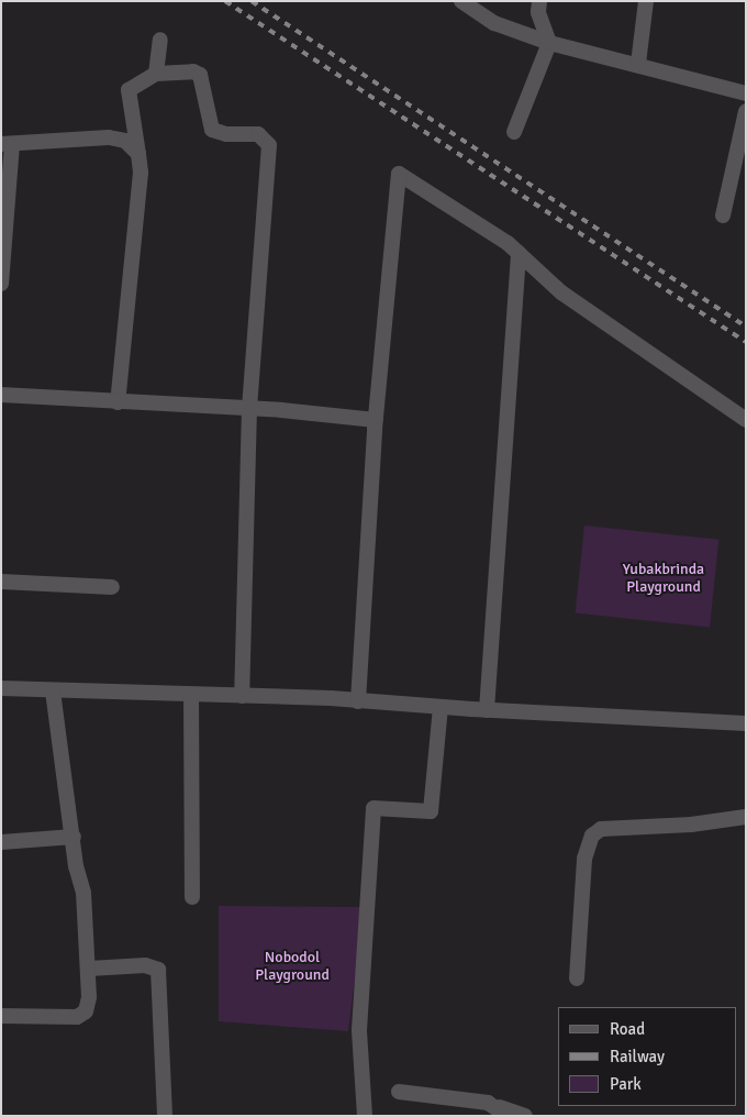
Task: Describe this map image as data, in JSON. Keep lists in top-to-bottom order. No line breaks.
{"parks":["Yubakbrinda Playground","Nobodol Playground"],"legend":["Road","Railway","Park"]}
